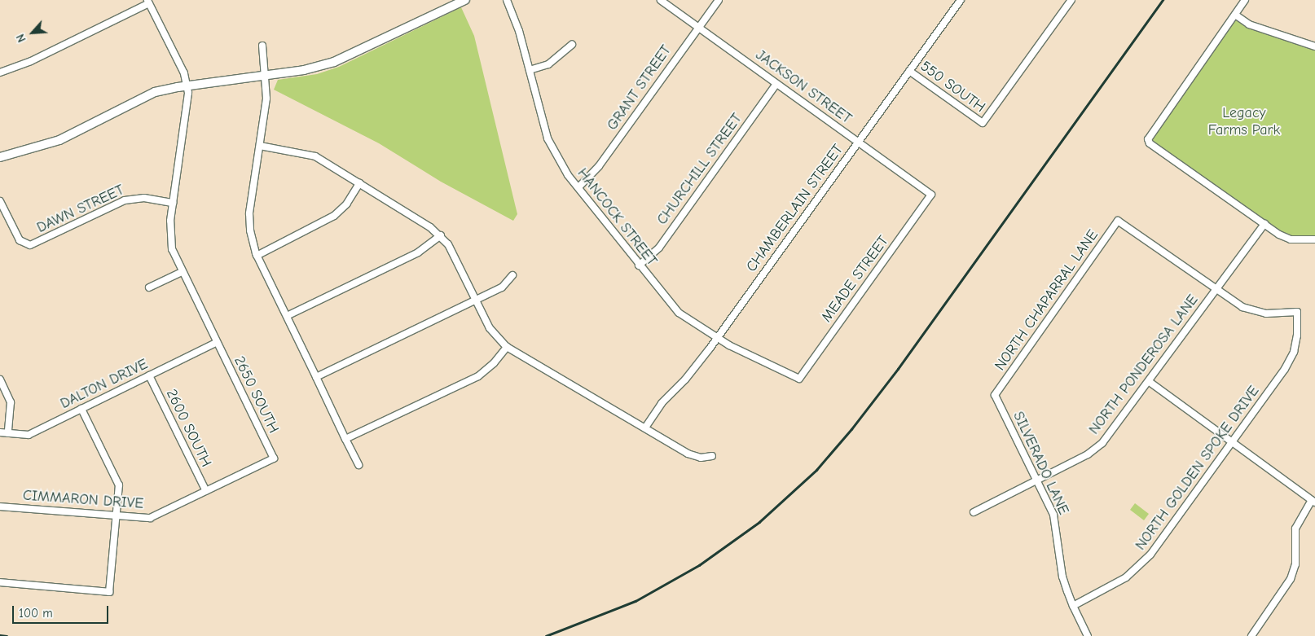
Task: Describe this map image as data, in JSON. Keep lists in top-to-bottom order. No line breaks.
{"streets":{"street":["JACKSON STREET","550 SOUTH","GRANT STREET","CHURCHILL STREET","CHAMBERLAIN STREET","DAWN STREET","HANCOCK STREET","MEADE STREET","NORTH CHAPARRAL LANE","NORTH PONDEROSA LANE","DALTON DRIVE","2650 SOUTH","2600 SOUTH","SILVERADO LANE","NORTH GOLDEN SPOKE DRIVE","CIMMARON DRIVE"]},"crossings":[["JACKSON STREET","GRANT STREET"],["JACKSON STREET","CHURCHILL STREET"],["JACKSON STREET","CHAMBERLAIN STREET"],["JACKSON STREET","MEADE STREET"],["550 SOUTH","CHAMBERLAIN STREET"],["GRANT STREET","HANCOCK STREET"],["CHURCHILL STREET","HANCOCK STREET"],["CHAMBERLAIN STREET","HANCOCK STREET"],["DAWN STREET","2650 SOUTH"],["HANCOCK STREET","MEADE STREET"],["NORTH CHAPARRAL LANE","NORTH PONDEROSA LANE"],["NORTH CHAPARRAL LANE","SILVERADO LANE"],["NORTH CHAPARRAL LANE","NORTH GOLDEN SPOKE DRIVE"],["NORTH PONDEROSA LANE","SILVERADO LANE"],["NORTH PONDEROSA LANE","NORTH GOLDEN SPOKE DRIVE"],["DALTON DRIVE","2650 SOUTH"],["DALTON DRIVE","2600 SOUTH"],["2650 SOUTH","CIMMARON DRIVE"],["2600 SOUTH","CIMMARON DRIVE"],["SILVERADO LANE","NORTH GOLDEN SPOKE DRIVE"]],"parks":["Legacy Farms Park"],"scale_bar":"100 m","north":"bottom left"}
